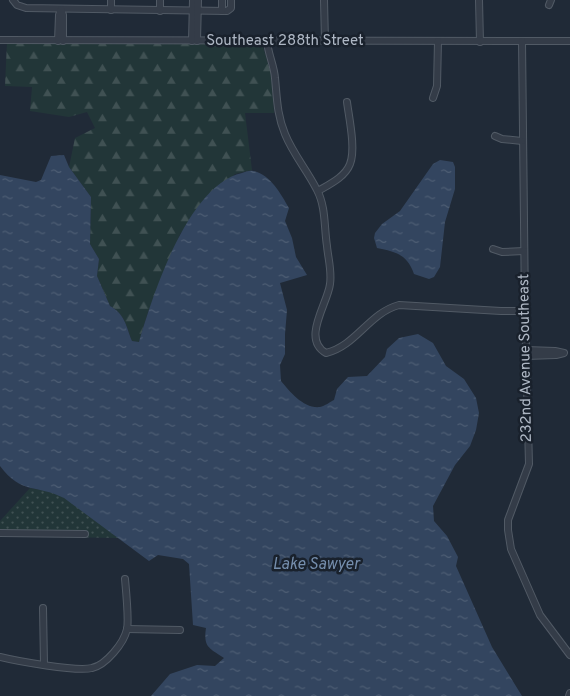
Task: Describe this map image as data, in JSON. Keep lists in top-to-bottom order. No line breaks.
{"streets":{"street":["Southeast 288th Street","232nd Avenue Southeast"]},"crossings":[["Southeast 288th Street","232nd Avenue Southeast"]],"water":["Lake Sawyer"]}
